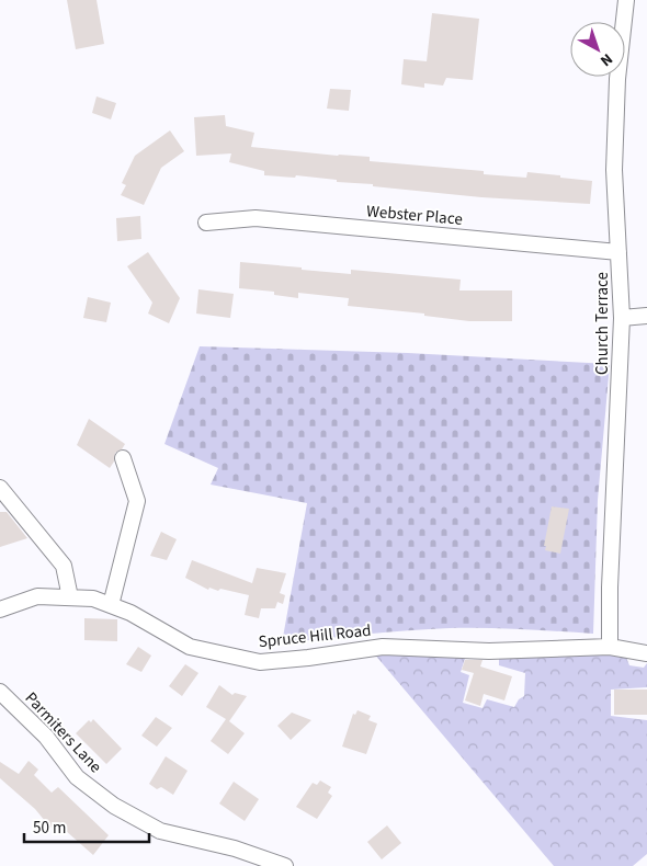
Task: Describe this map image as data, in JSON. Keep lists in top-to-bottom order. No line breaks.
{"streets":{"street":["Webster Place","Church Terrace","Spruce Hill Road","Parmiters Lane"]},"crossings":[["Webster Place","Church Terrace"],["Church Terrace","Spruce Hill Road"]],"scale_bar":"50 m","north":"bottom right"}
